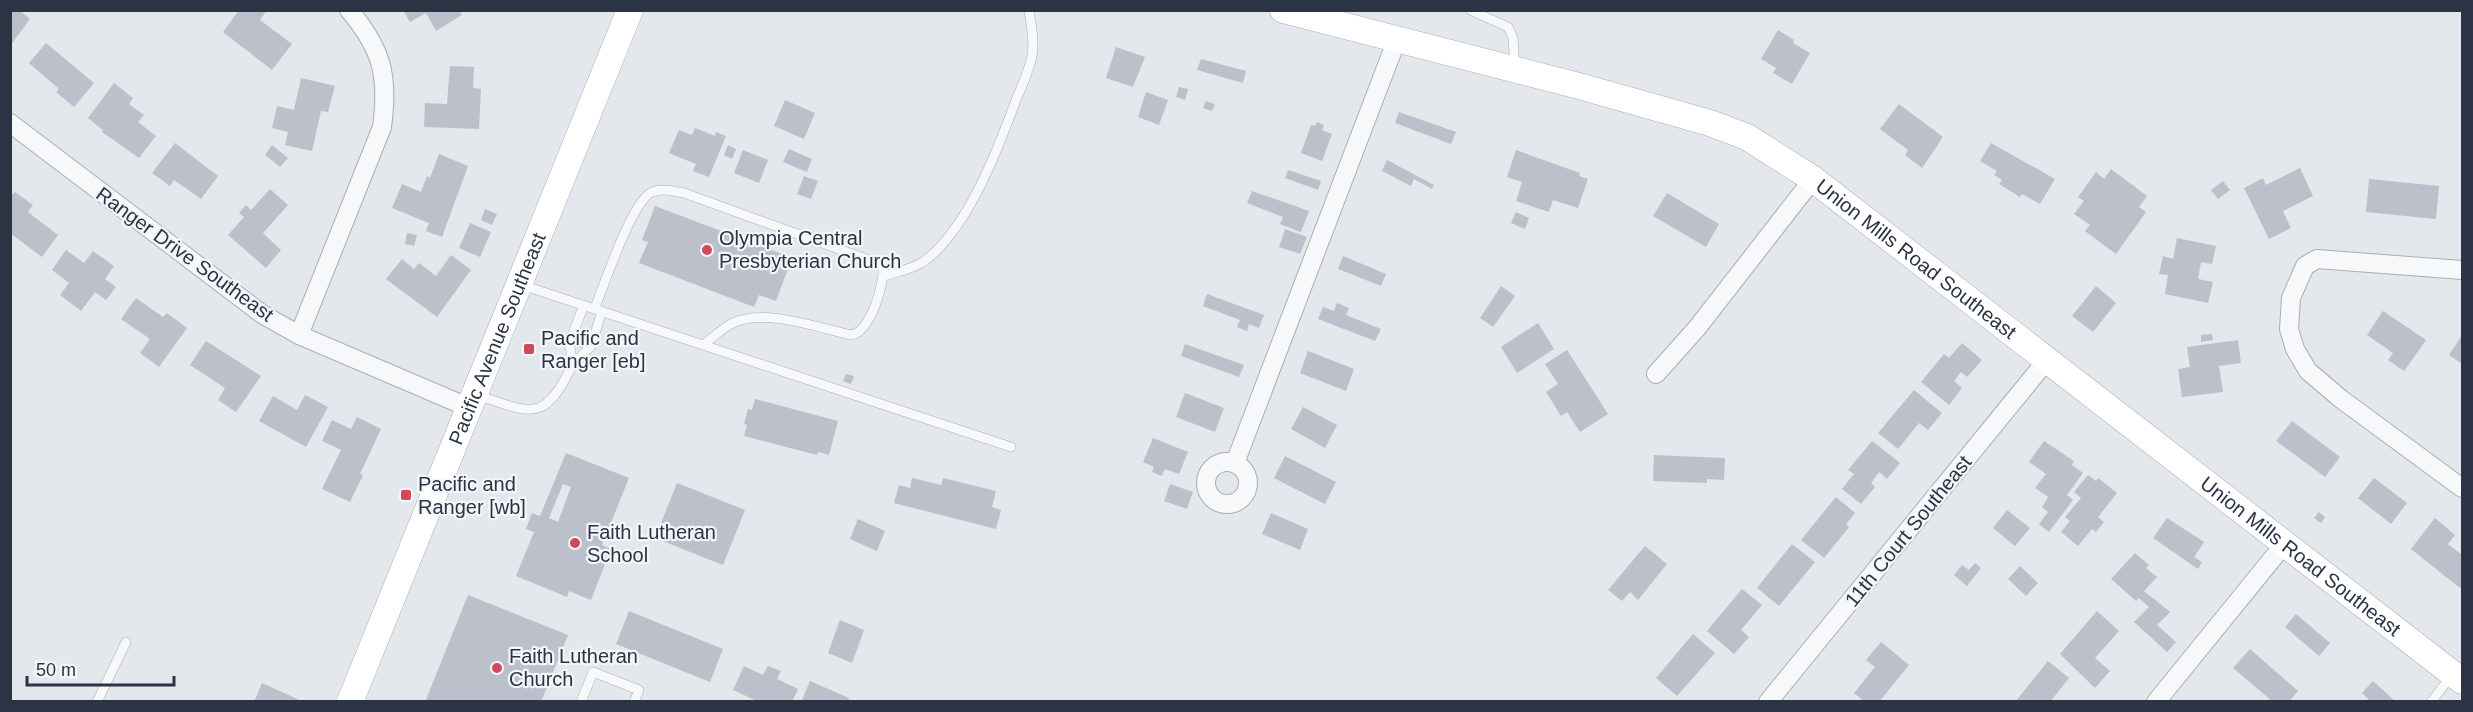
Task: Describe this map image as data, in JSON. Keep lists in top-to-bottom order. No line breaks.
{"streets":{"street":["Ranger Drive Southeast","Union Mills Road Southeast","Pacific Avenue Southeast","11th Court Southeast"]},"crossings":[["Ranger Drive Southeast","Pacific Avenue Southeast"],["Union Mills Road Southeast","11th Court Southeast"]],"places":{"other":["Olympia Central Presbyterian Church","Faith Lutheran School","Faith Lutheran Church"],"transit":["Pacific and Ranger [eb]","Pacific and Ranger [wb]"]},"scale_bar":"50 m"}
